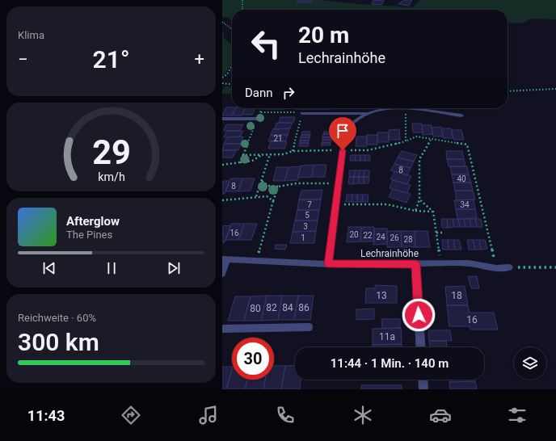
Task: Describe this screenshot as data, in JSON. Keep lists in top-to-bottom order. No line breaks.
{"streets":{"street":["Lechrainhöhe"]},"house_numbers":["21","8","40","8","7","34","5","3","16","20","22","24","1","26","28","13","18","82","84","86","80","16","11a"],"page":{"tile":["Klima",["Reichweite · 60%","300 km"]],"turn":["20 m","Lechrainhöhe"],"heat":["−","21°","+"],"then":"Dann","song":["Afterglow","The Pines"],"limit":"30","trip":"11:44 · 1 Min. · 140 m","tabs":"11:43","gauge":["29","km/h"]}}
